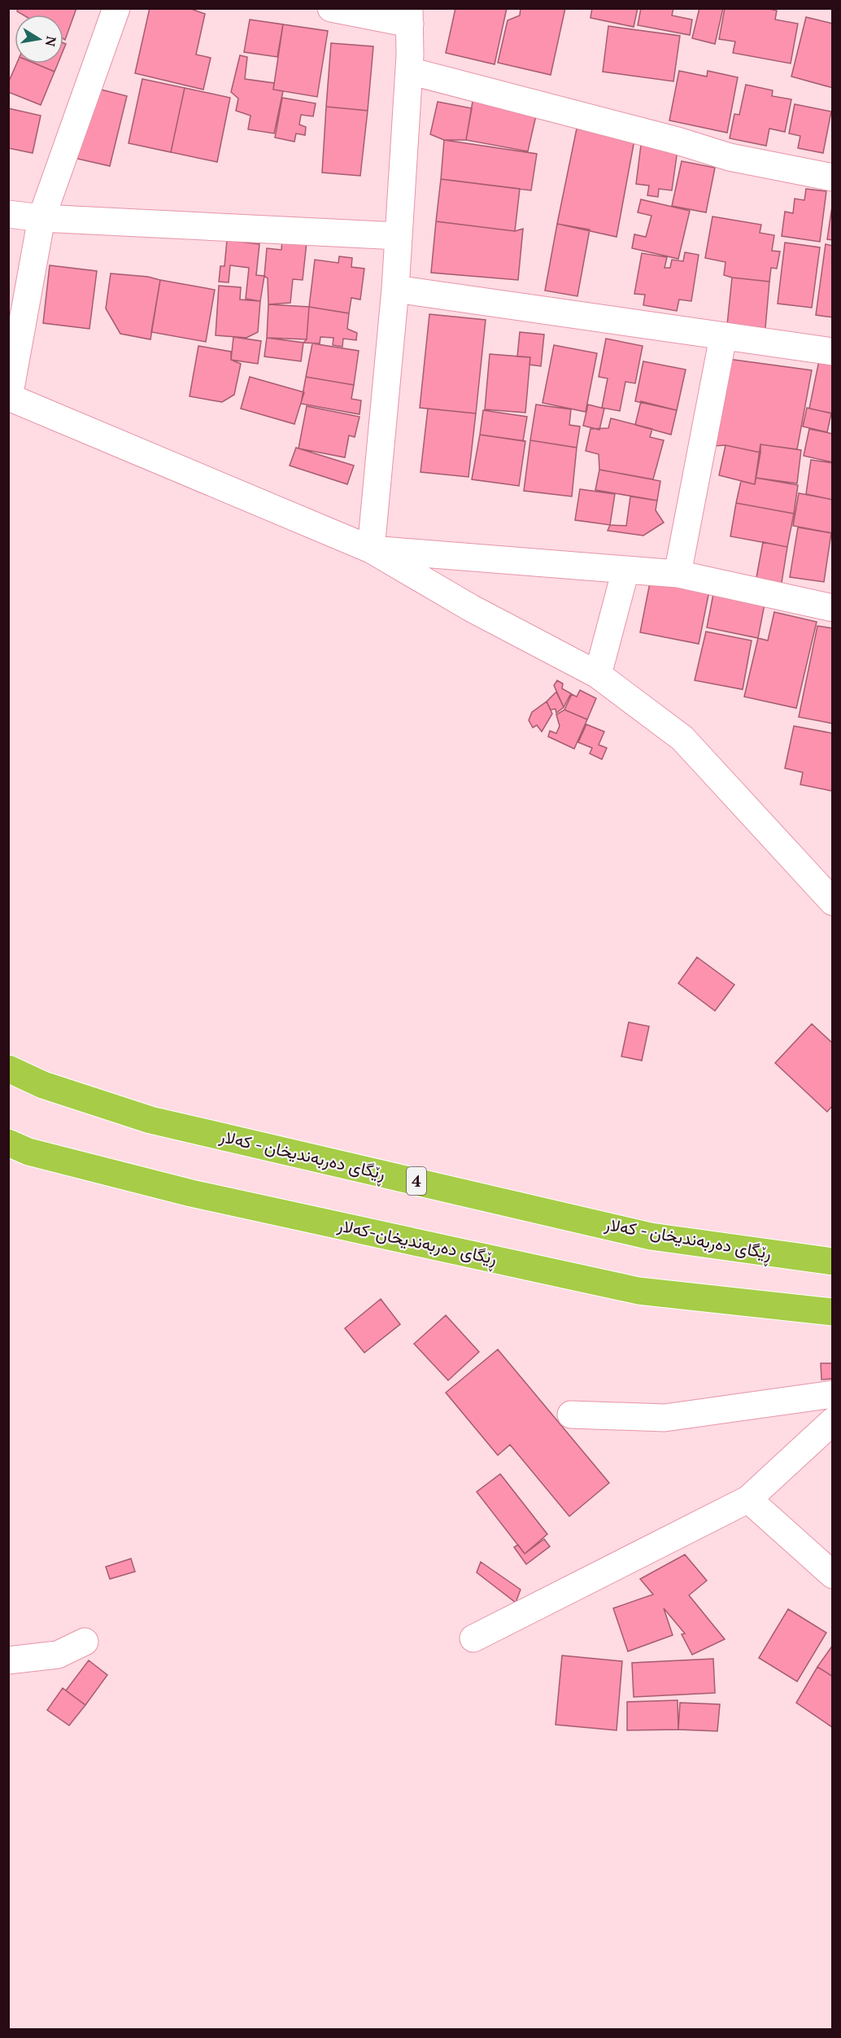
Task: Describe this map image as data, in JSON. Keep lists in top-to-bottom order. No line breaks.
{"streets":{"highway":["ڕێگای دەربەندیخان - کەلار","4","ڕێگای دەربەندیخان-کەلار"]},"north":"right"}
